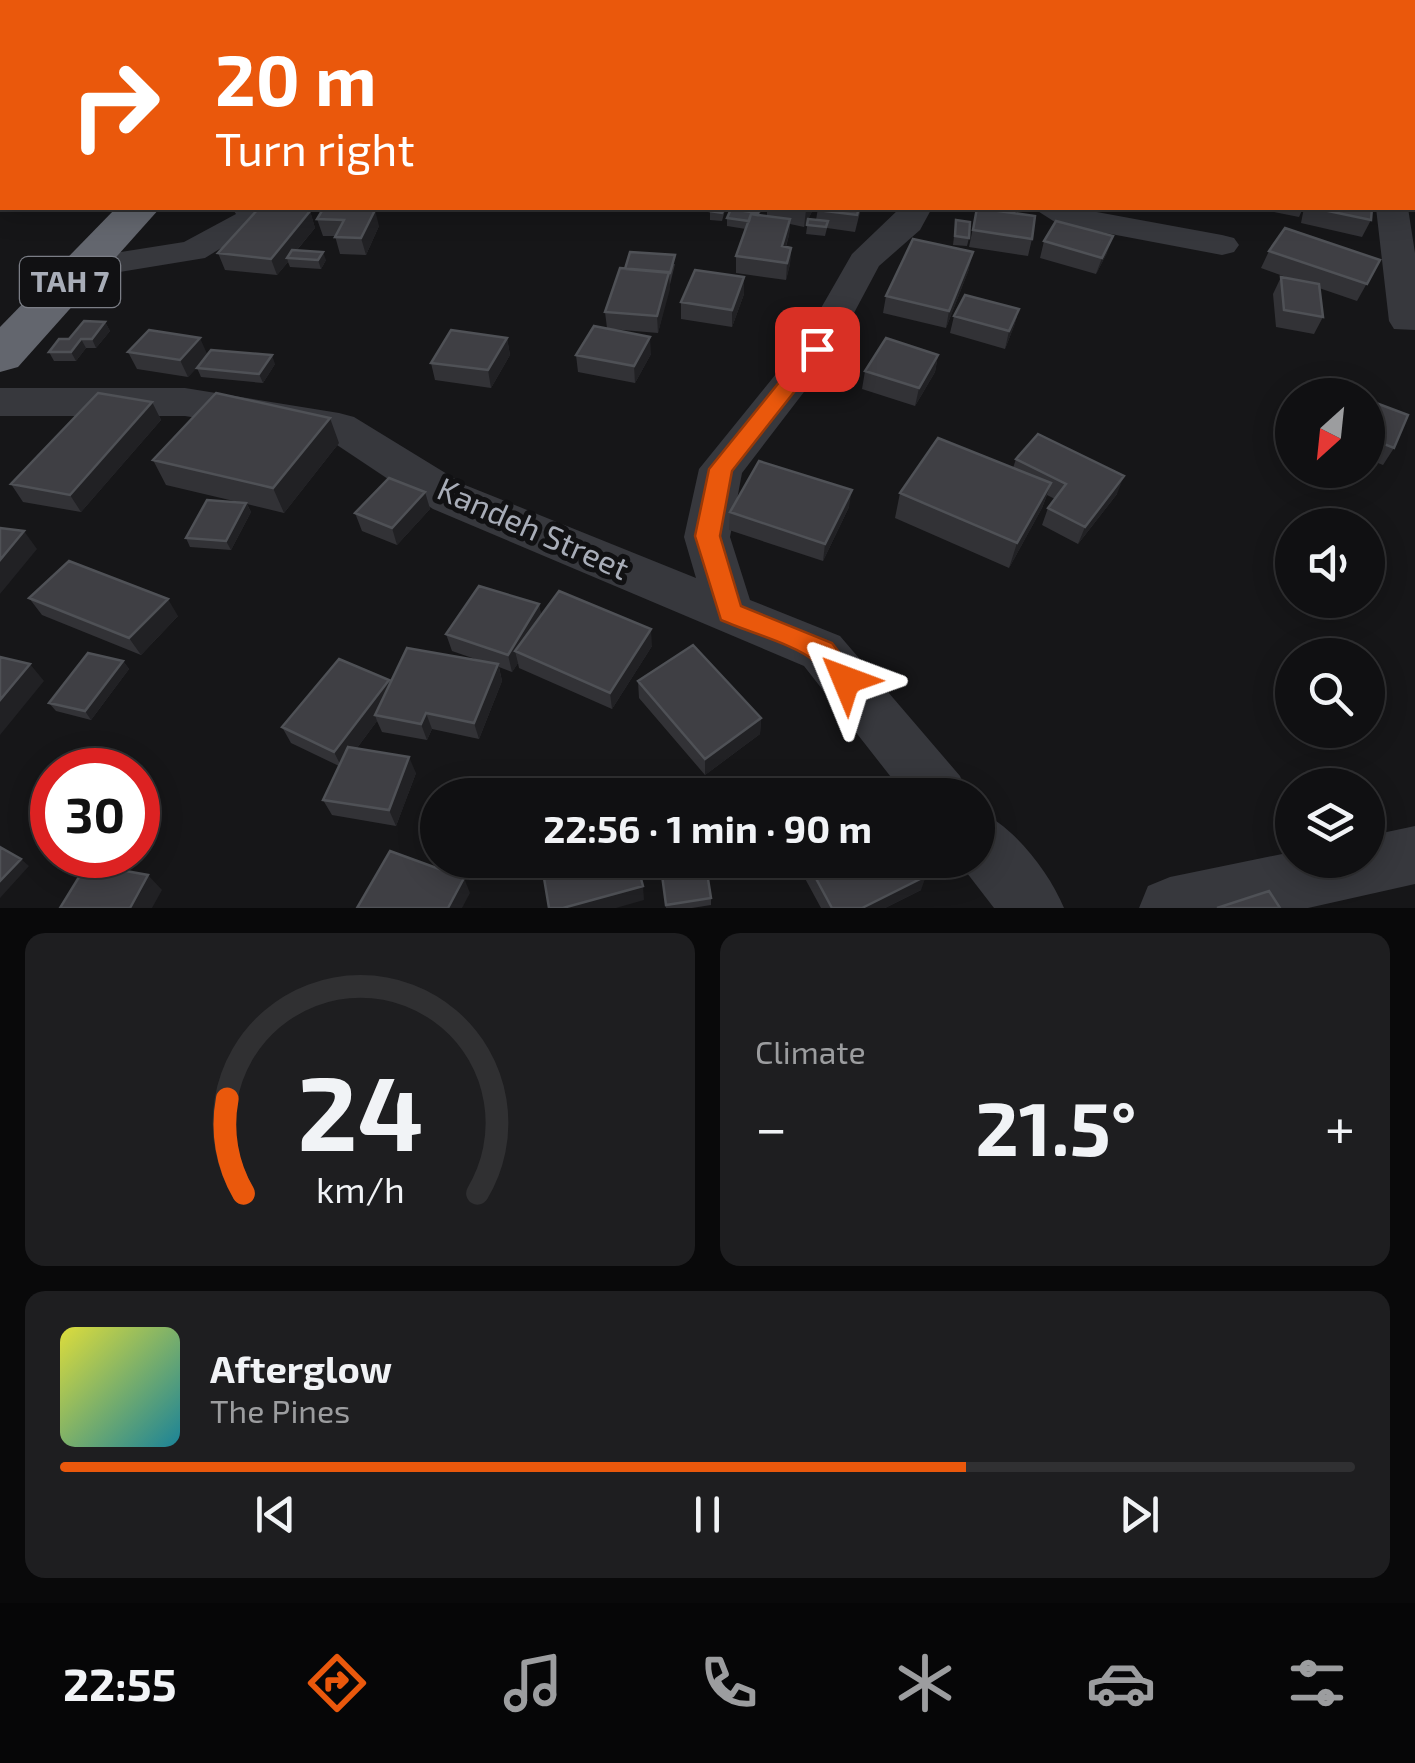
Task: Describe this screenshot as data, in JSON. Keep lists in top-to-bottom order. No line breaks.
{"streets":{"highway":["TAH 7"],"street":["Kandeh Street"]},"north":"bottom left","page":{"turn":["20 m","Turn right"],"limit":"30","trip":"22:56 · 1 min · 90 m","tile":"Climate","heat":["−","21.5°","+"],"song":["Afterglow","The Pines"],"tabs":"22:55","gauge":["24","km/h"]}}
